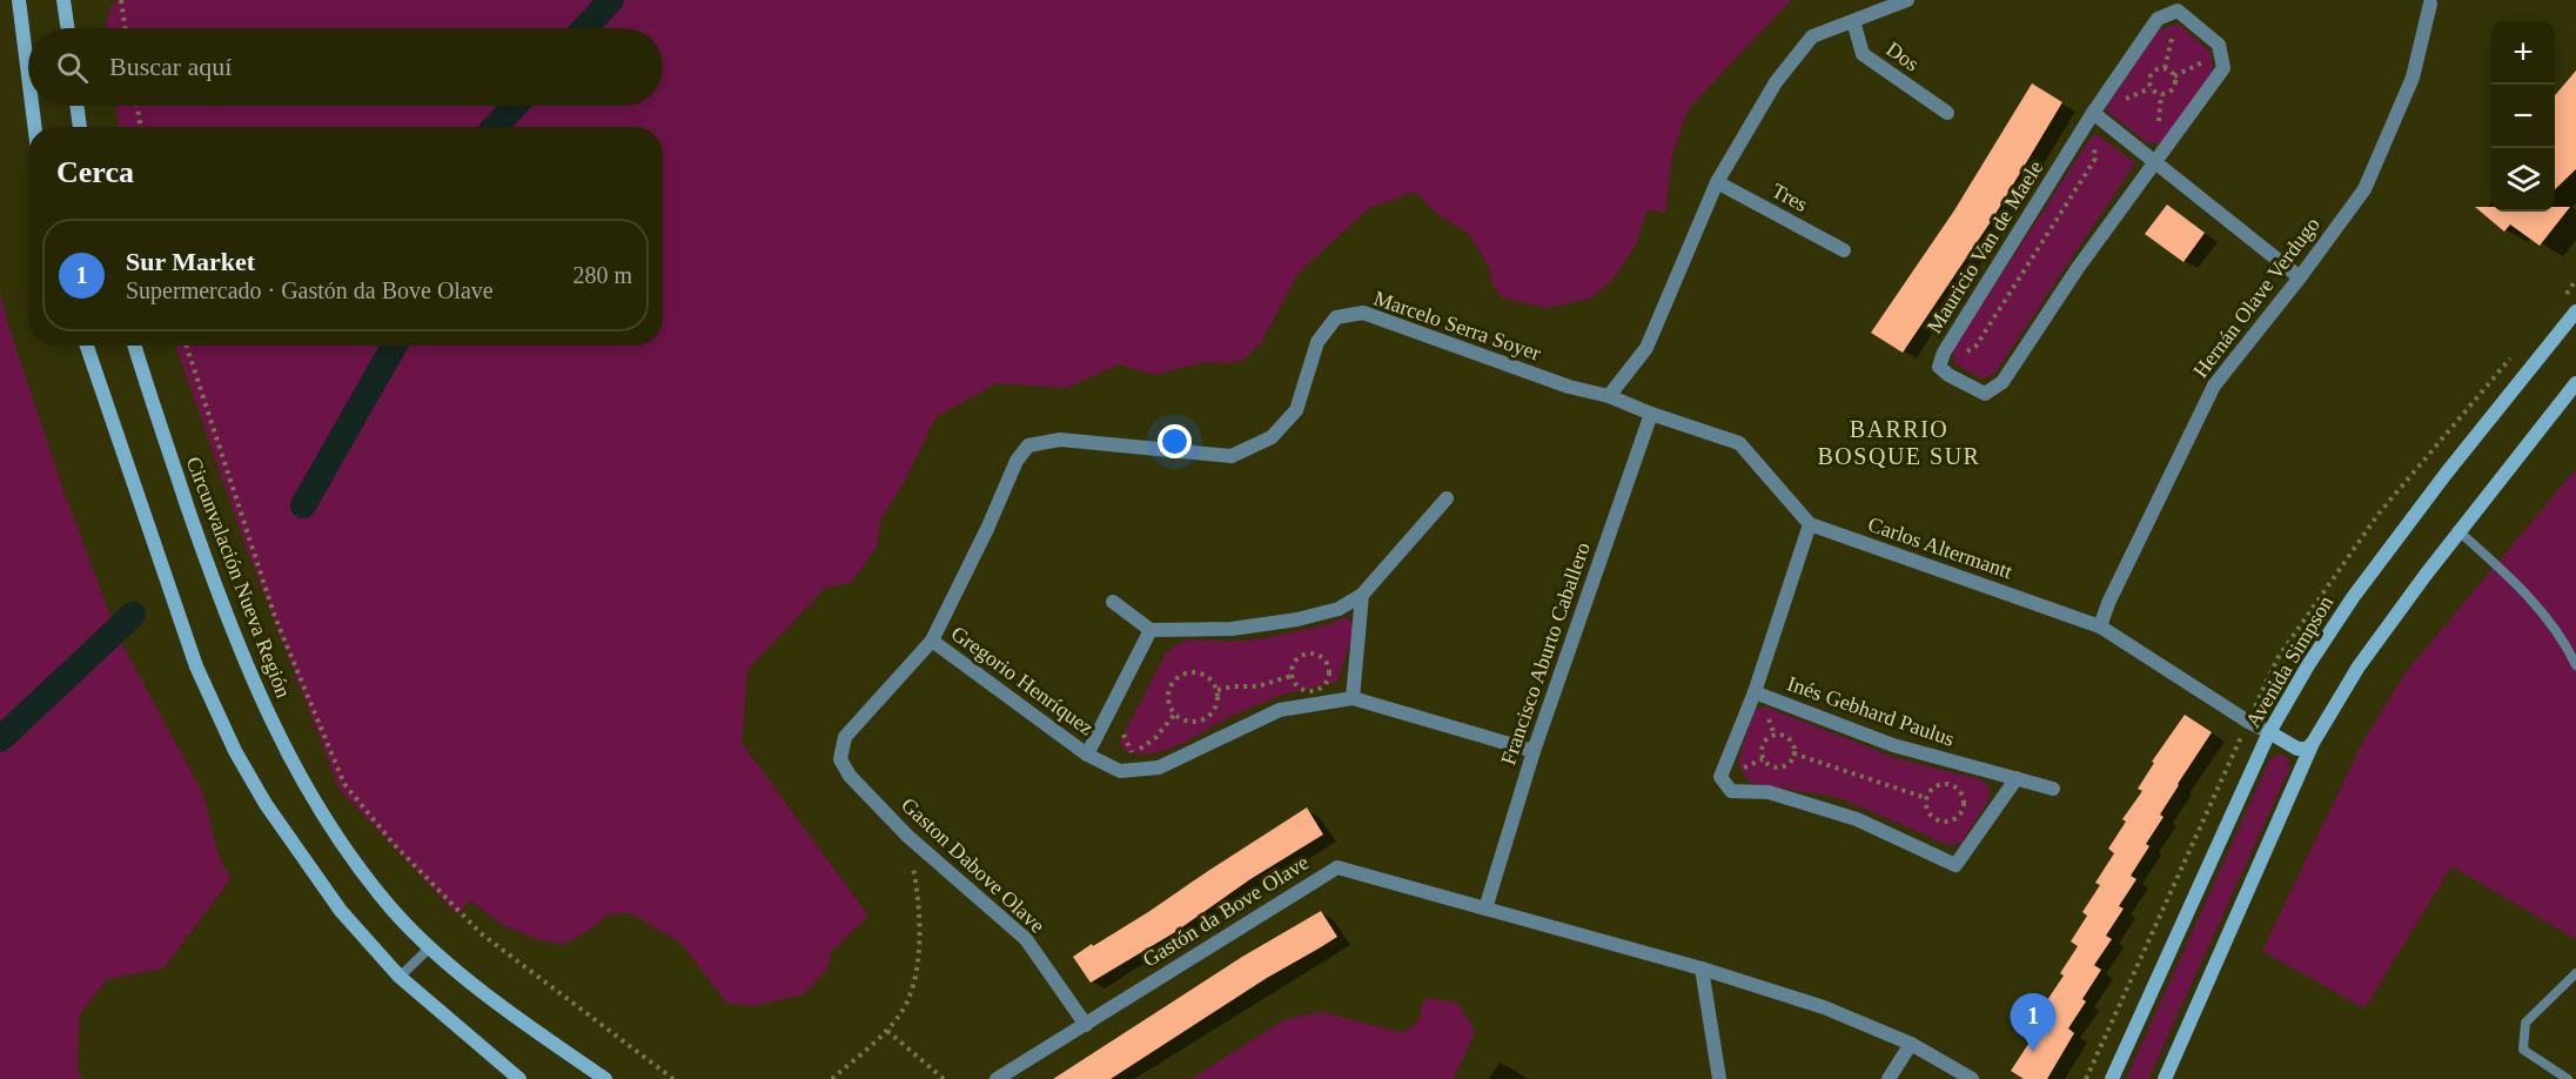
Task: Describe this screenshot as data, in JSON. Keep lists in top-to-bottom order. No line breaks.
{"streets":{"main road":["Circunvalación Nueva Región","Avenida Simpson"],"street":["Dos","Tres","Mauricio Van de Maele","Hernán Olave Verdugo","Marcelo Serra Soyer","Carlos Altermantt","Francisco Aburto Caballero","Gregorio Henríquez","Inés Gebhard Paulus","Gaston Dabove Olave","Gastón da Bove Olave"]},"crossings":[["Hernán Olave Verdugo","Carlos Altermantt"],["Marcelo Serra Soyer","Carlos Altermantt"],["Marcelo Serra Soyer","Gregorio Henríquez"],["Marcelo Serra Soyer","Gaston Dabove Olave"],["Carlos Altermantt","Francisco Aburto Caballero"],["Carlos Altermantt","Avenida Simpson"],["Carlos Altermantt","Inés Gebhard Paulus"],["Francisco Aburto Caballero","Gregorio Henríquez"],["Francisco Aburto Caballero","Gastón da Bove Olave"],["Gaston Dabove Olave","Gastón da Bove Olave"]],"districts":["BARRIO BOSQUE SUR"],"page":{"map_buttons":["+","−"],"search":"Buscar aquí","heading":"Cerca","list":[{"mark":"1","name":"Sur Market","note":"Supermercado · Gastón da Bove Olave","value":"280 m"}],"pins":"1"}}
